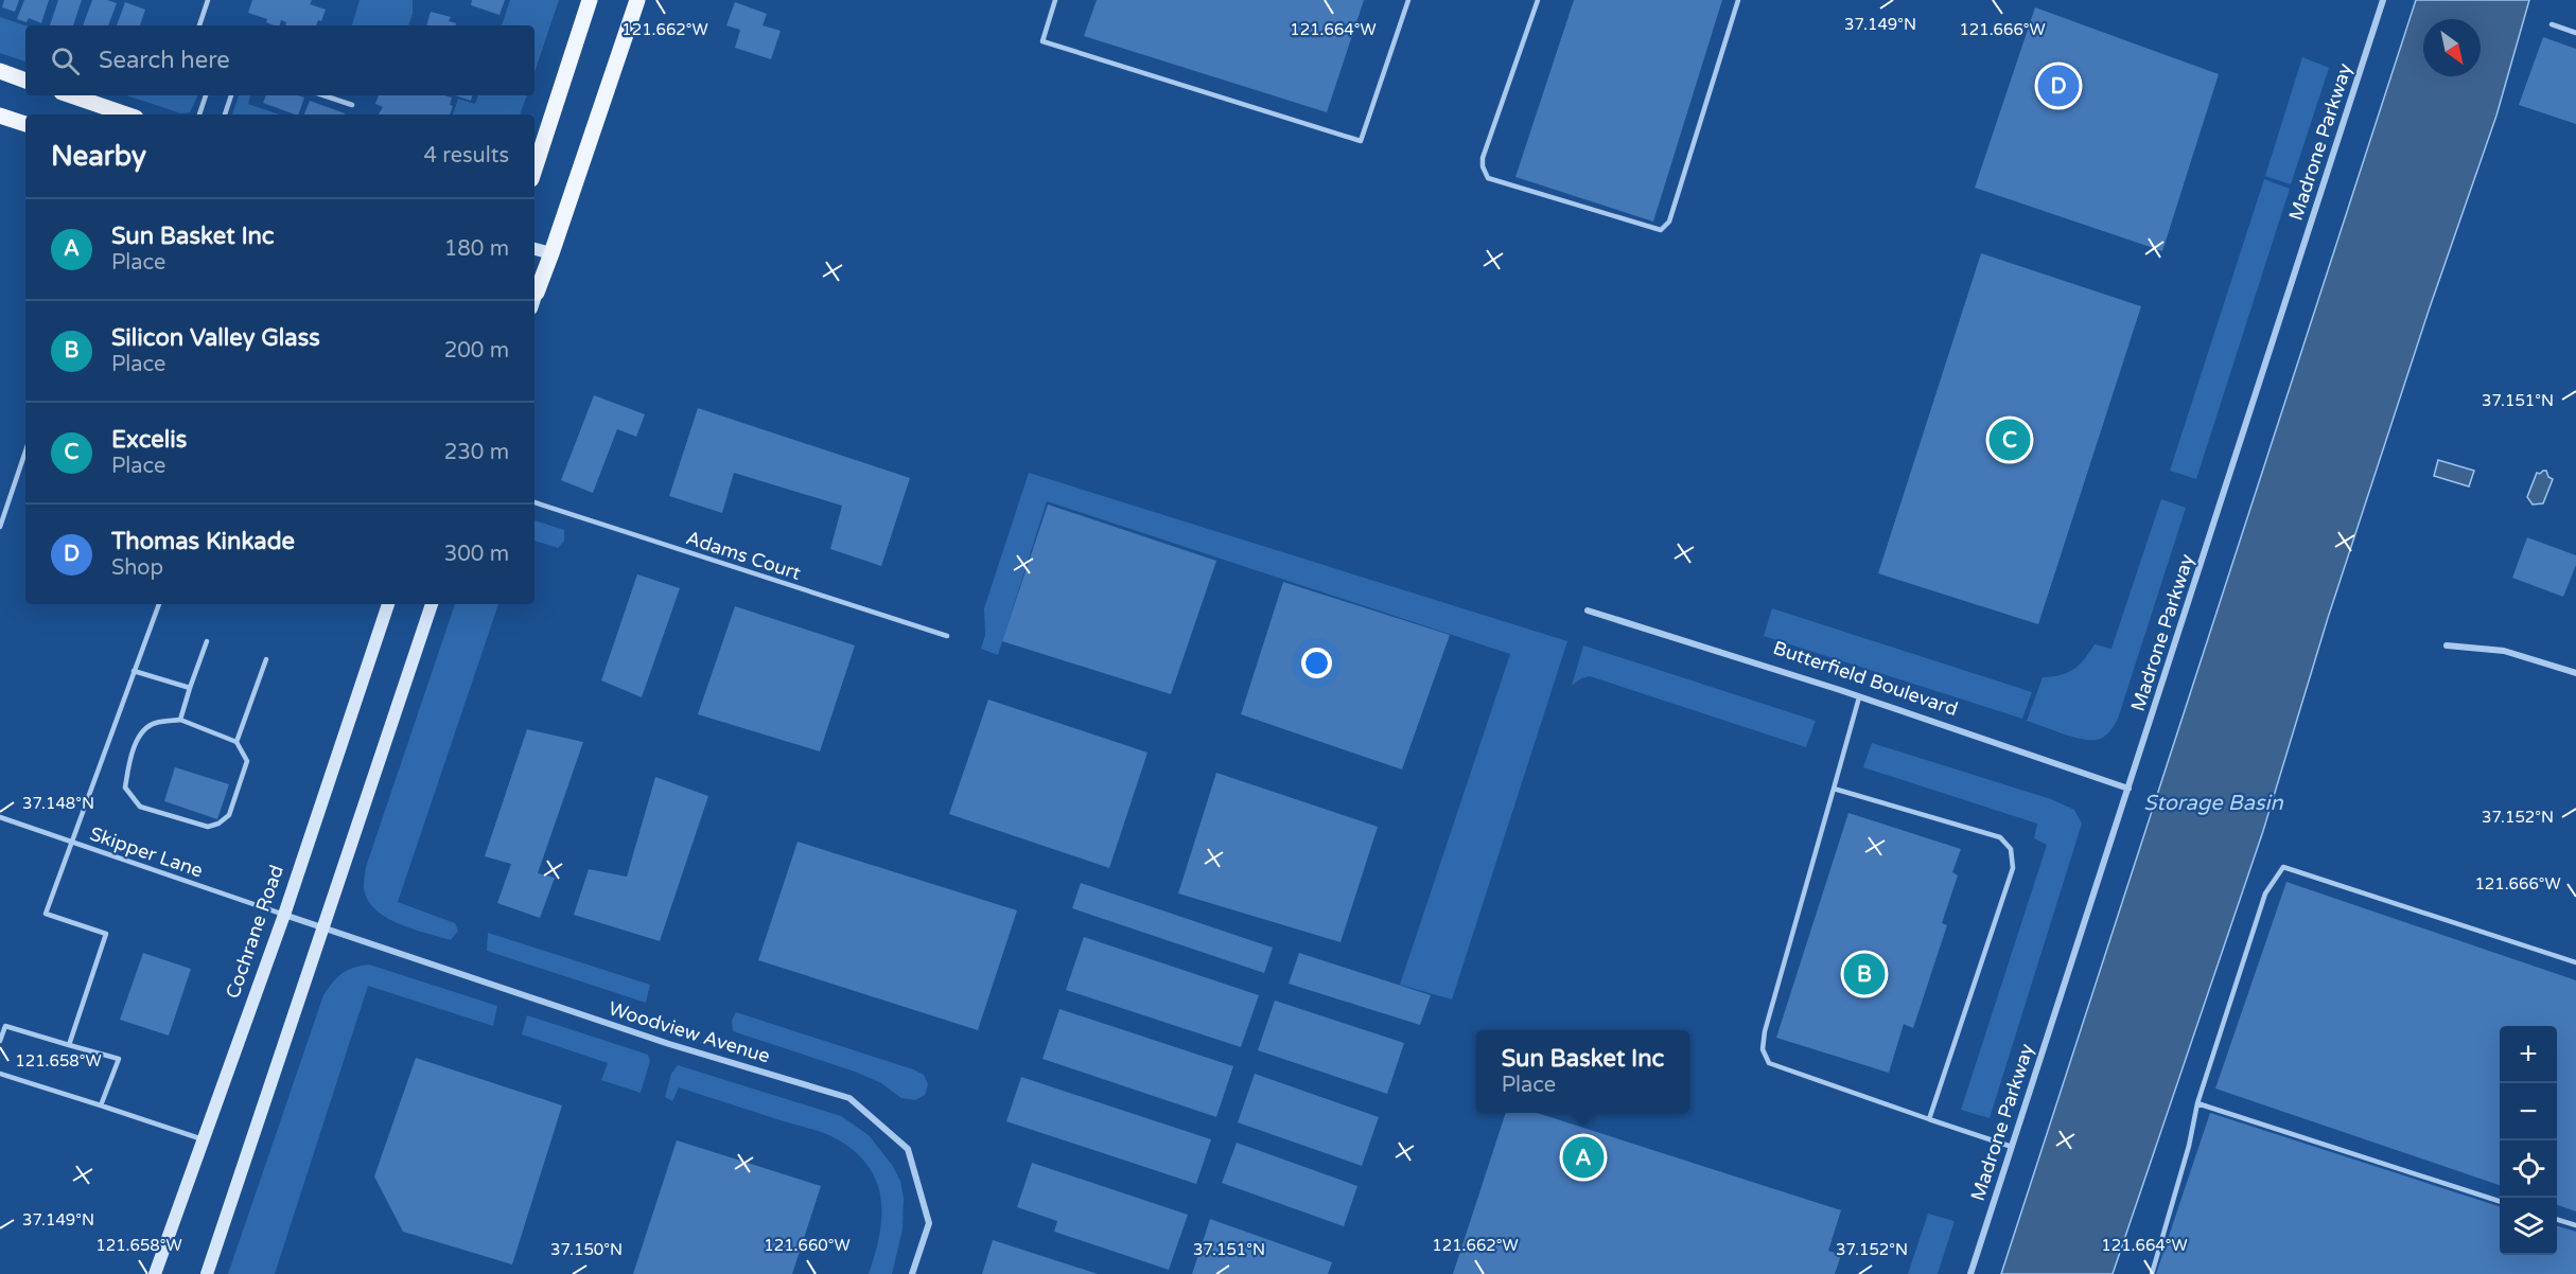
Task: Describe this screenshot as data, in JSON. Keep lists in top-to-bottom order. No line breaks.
{"streets":{"main road":["Cochrane Road"],"street":["Madrone Parkway","Butterfield Boulevard","Woodview Avenue"],"lane":["Adams Court","Skipper Lane"]},"crossings":[["Madrone Parkway","Butterfield Boulevard"],["Skipper Lane","Cochrane Road"],["Skipper Lane","Woodview Avenue"],["Cochrane Road","Woodview Avenue"]],"water":["Storage Basin"],"north":"bottom right","page":{"search":"Search here","pins":["D","C","B","A"],"heading":["Nearby","4 results"],"list":[{"mark":"A","name":"Sun Basket Inc","note":"Place","value":"180 m"},{"mark":"B","name":"Silicon Valley Glass","note":"Place","value":"200 m"},{"mark":"C","name":"Excelis","note":"Place","value":"230 m"},{"mark":"D","name":"Thomas Kinkade","note":"Shop","value":"300 m"}],"map_buttons":["+","−"],"popup":["Sun Basket Inc","Place"]},"coordinates":["37.149°N","121.662°W","121.664°W","121.666°W","37.151°N","37.148°N","37.152°N","121.658°W","121.660°W","37.150°N"]}
